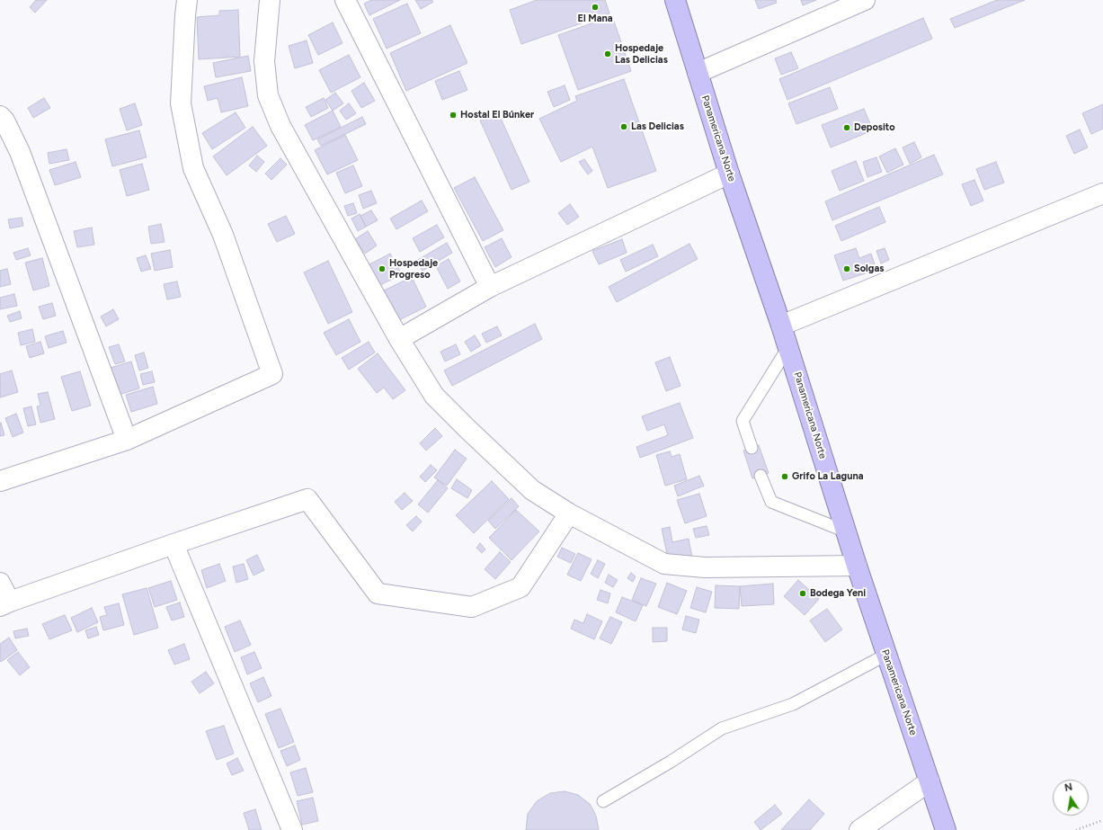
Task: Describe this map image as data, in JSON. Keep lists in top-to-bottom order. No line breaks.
{"streets":{"highway":["Panamericana Norte"]},"places":["El Mana","Hospedaje Las Delicias","Hostal El Búnker","Las Delicias","Deposito","Hospedaje Progreso","Solgas","Grifo La Laguna","Bodega Yeni"],"north":"top"}
